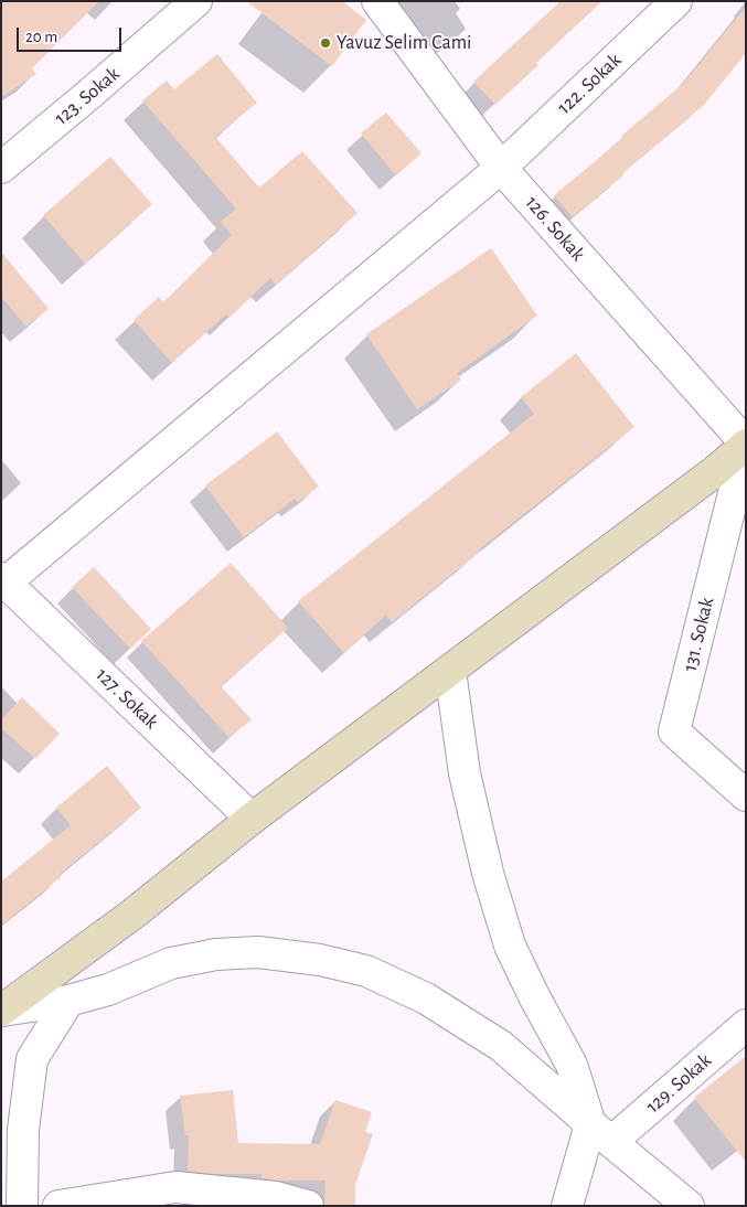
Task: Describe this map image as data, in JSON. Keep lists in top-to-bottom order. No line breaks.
{"streets":{"street":["122. Sokak","123. Sokak","126. Sokak","131. Sokak","127. Sokak","129. Sokak"]},"crossings":[["122. Sokak","126. Sokak"],["122. Sokak","127. Sokak"],["126. Sokak","131. Sokak"]],"places":["Yavuz Selim Cami"],"scale_bar":"20 m"}
